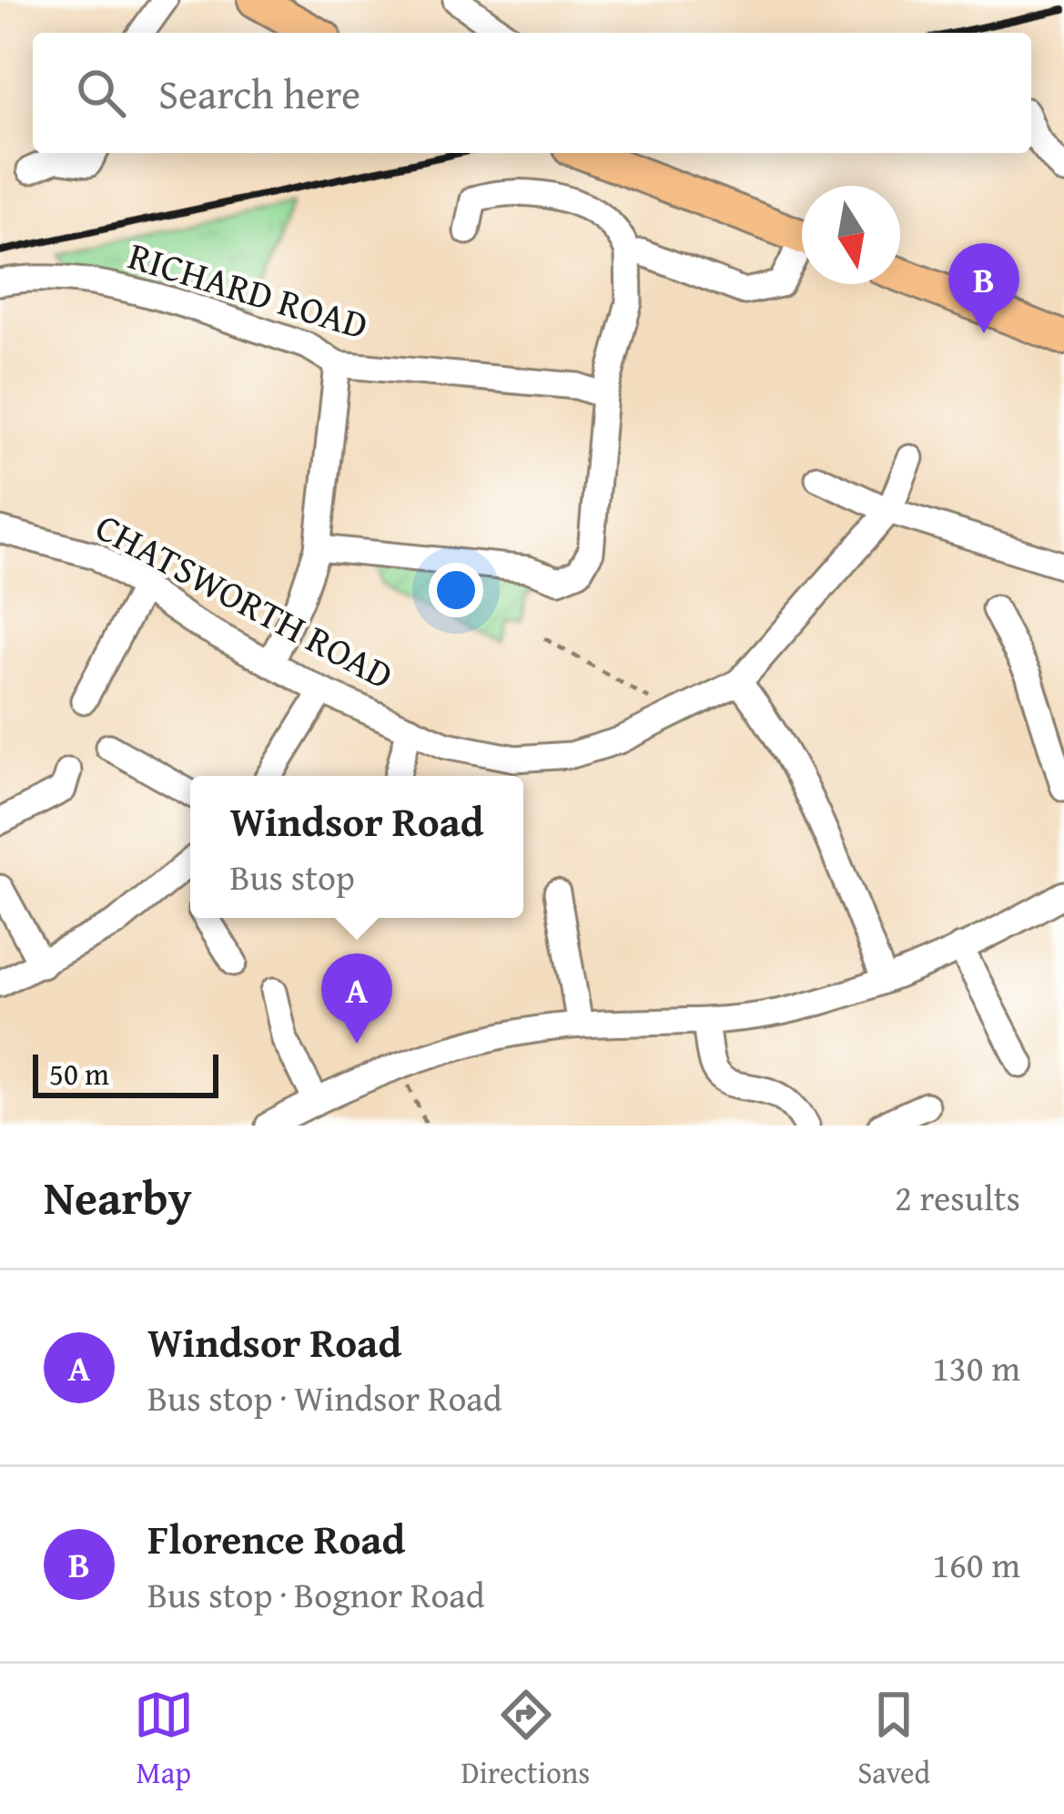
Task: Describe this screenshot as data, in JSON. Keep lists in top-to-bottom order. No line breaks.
{"streets":{"street":["RICHARD ROAD","CHATSWORTH ROAD"]},"scale_bar":"50 m","north":"bottom","page":{"search":"Search here","pins":["B","A"],"popup":["Windsor Road","Bus stop"],"scale":"50 m","heading":["Nearby","2 results"],"list":[{"mark":"A","name":"Windsor Road","note":"Bus stop · Windsor Road","value":"130 m"},{"mark":"B","name":"Florence Road","note":"Bus stop · Bognor Road","value":"160 m"}],"nav":["Map","Directions","Saved"]}}
